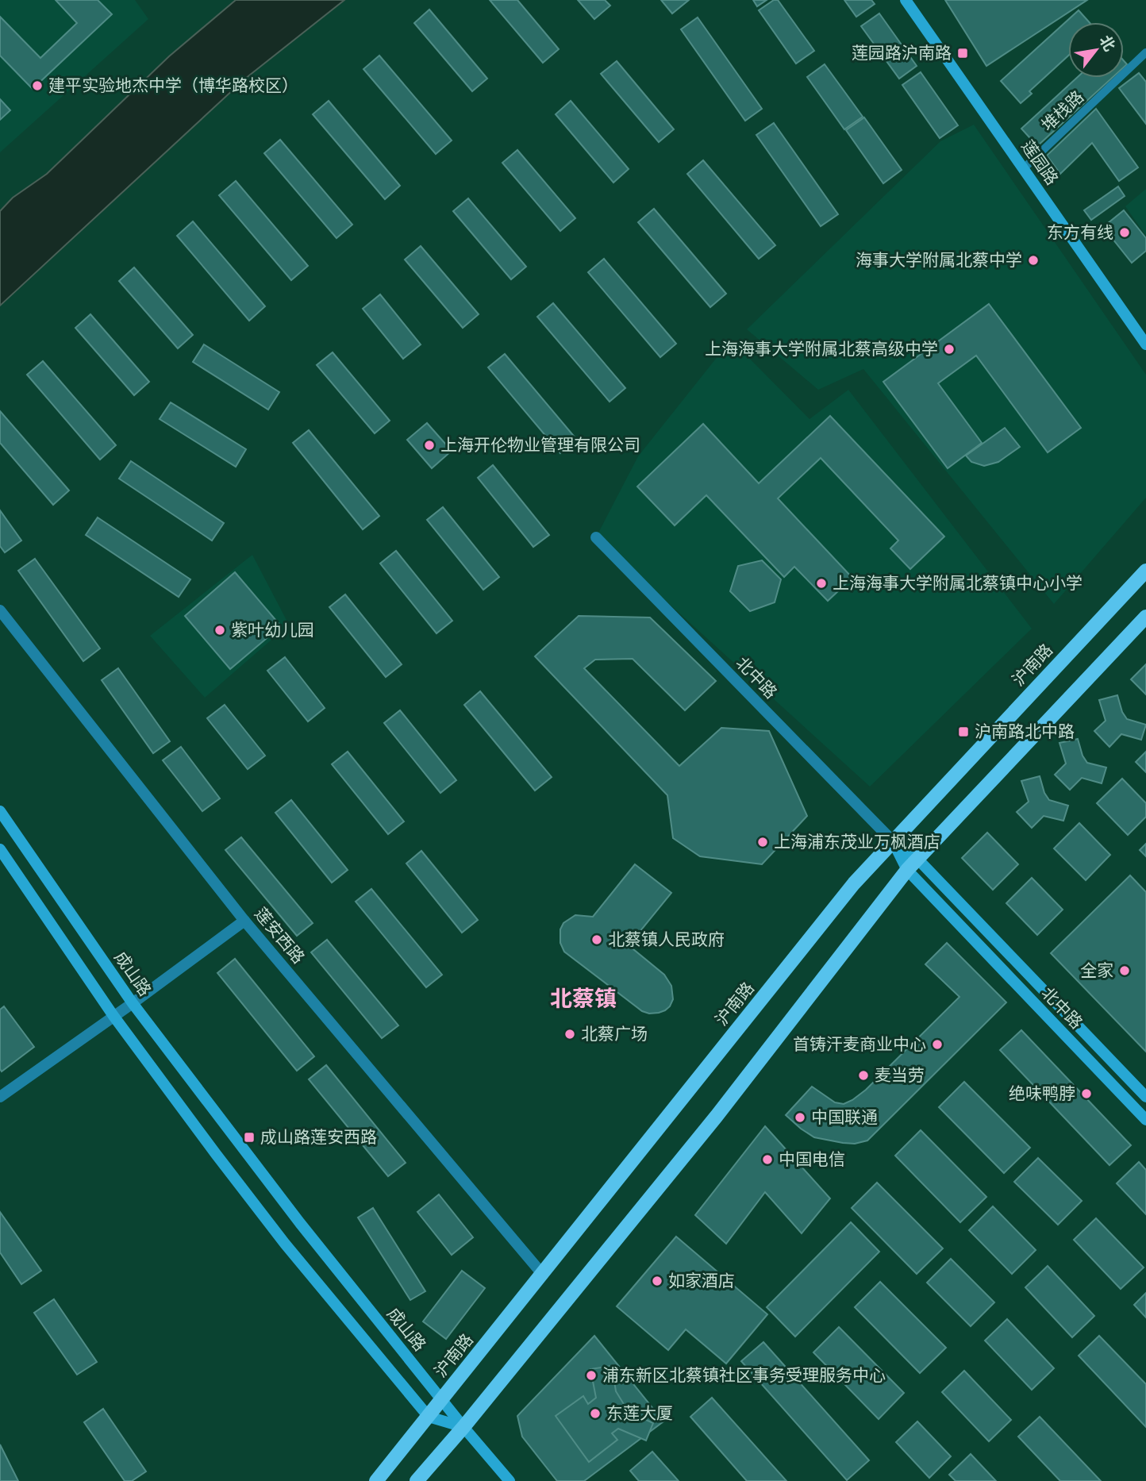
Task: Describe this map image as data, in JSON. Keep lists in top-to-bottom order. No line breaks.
{"streets":{"main road":["莲园路","沪南路","北中路","成山路"],"street":["莲安西路"],"lane":["堆栈路"]},"crossings":[["堆栈路","莲园路"],["沪南路","北中路"],["沪南路","莲安西路"],["沪南路","成山路"]],"districts":["北蔡镇"],"places":{"transit":["莲园路沪南路","沪南路北中路","成山路莲安西路"],"other":["建平实验地杰中学（博华路校区）","东方有线","海事大学附属北蔡中学","上海海事大学附属北蔡高级中学","上海开伦物业管理有限公司","上海海事大学附属北蔡镇中心小学","紫叶幼儿园","上海浦东茂业万枫酒店","北蔡镇人民政府","全家","北蔡广场","首铸汗麦商业中心","麦当劳","绝味鸭脖","中国联通","中国电信","如家酒店","浦东新区北蔡镇社区事务受理服务中心","东莲大厦"]},"north":"top right"}
